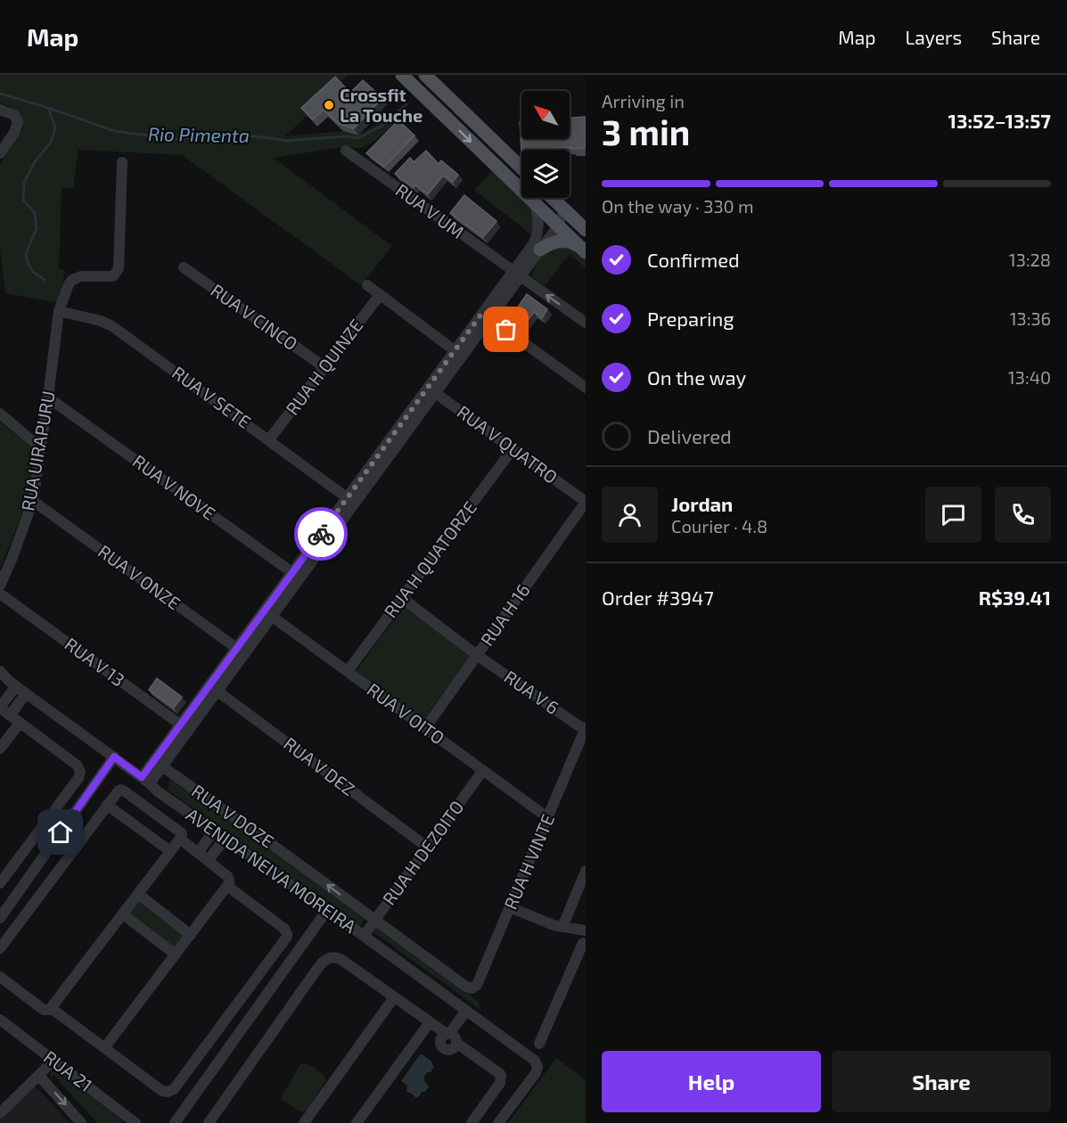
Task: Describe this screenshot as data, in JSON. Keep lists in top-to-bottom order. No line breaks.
{"streets":{"street":["RUA V UM","RUA V CINCO","RUA H QUINZE","RUA V SETE","RUA V QUATRO","RUA UIRAPURU","RUA V NOVE","RUA H QUATORZE","RUA V ONZE","RUA H 16","RUA V 13","RUA V 6","RUA V OITO","RUA V DEZ","RUA V DOZE","RUA H DEZOITO","RUA H VINTE","AVENIDA NEIVA MOREIRA","RUA 21"]},"crossings":[["RUA V CINCO","RUA H QUINZE"],["RUA H QUINZE","RUA V SETE"],["RUA V SETE","RUA UIRAPURU"],["RUA V QUATRO","RUA H QUATORZE"],["RUA V QUATRO","RUA H 16"],["RUA UIRAPURU","RUA V NOVE"],["RUA UIRAPURU","RUA V ONZE"],["RUA H QUATORZE","RUA V 6"],["RUA H QUATORZE","RUA V OITO"],["RUA H 16","RUA V 6"],["RUA H 16","RUA V OITO"],["RUA V 6","RUA H VINTE"],["RUA V OITO","RUA H DEZOITO"],["RUA V OITO","RUA H VINTE"],["RUA V DEZ","RUA H DEZOITO"],["RUA V DOZE","RUA H DEZOITO"],["RUA V DOZE","RUA H VINTE"],["RUA H DEZOITO","AVENIDA NEIVA MOREIRA"]],"water":["Rio Pimenta"],"places":["Crossfit La Touche"],"north":"top left","page":{"header":"Map","nav":["Map","Layers","Share"],"heading":["3 min","Arriving in","13:52–13:57"],"panel":["Jordan","Courier · 4.8","Order #3947","R$39.41"],"bar":"On the way · 330 m","list":[["Confirmed","13:28"],["Preparing","13:36"],["On the way","13:40"],"Delivered"],"buttons":["Help","Share"]}}
